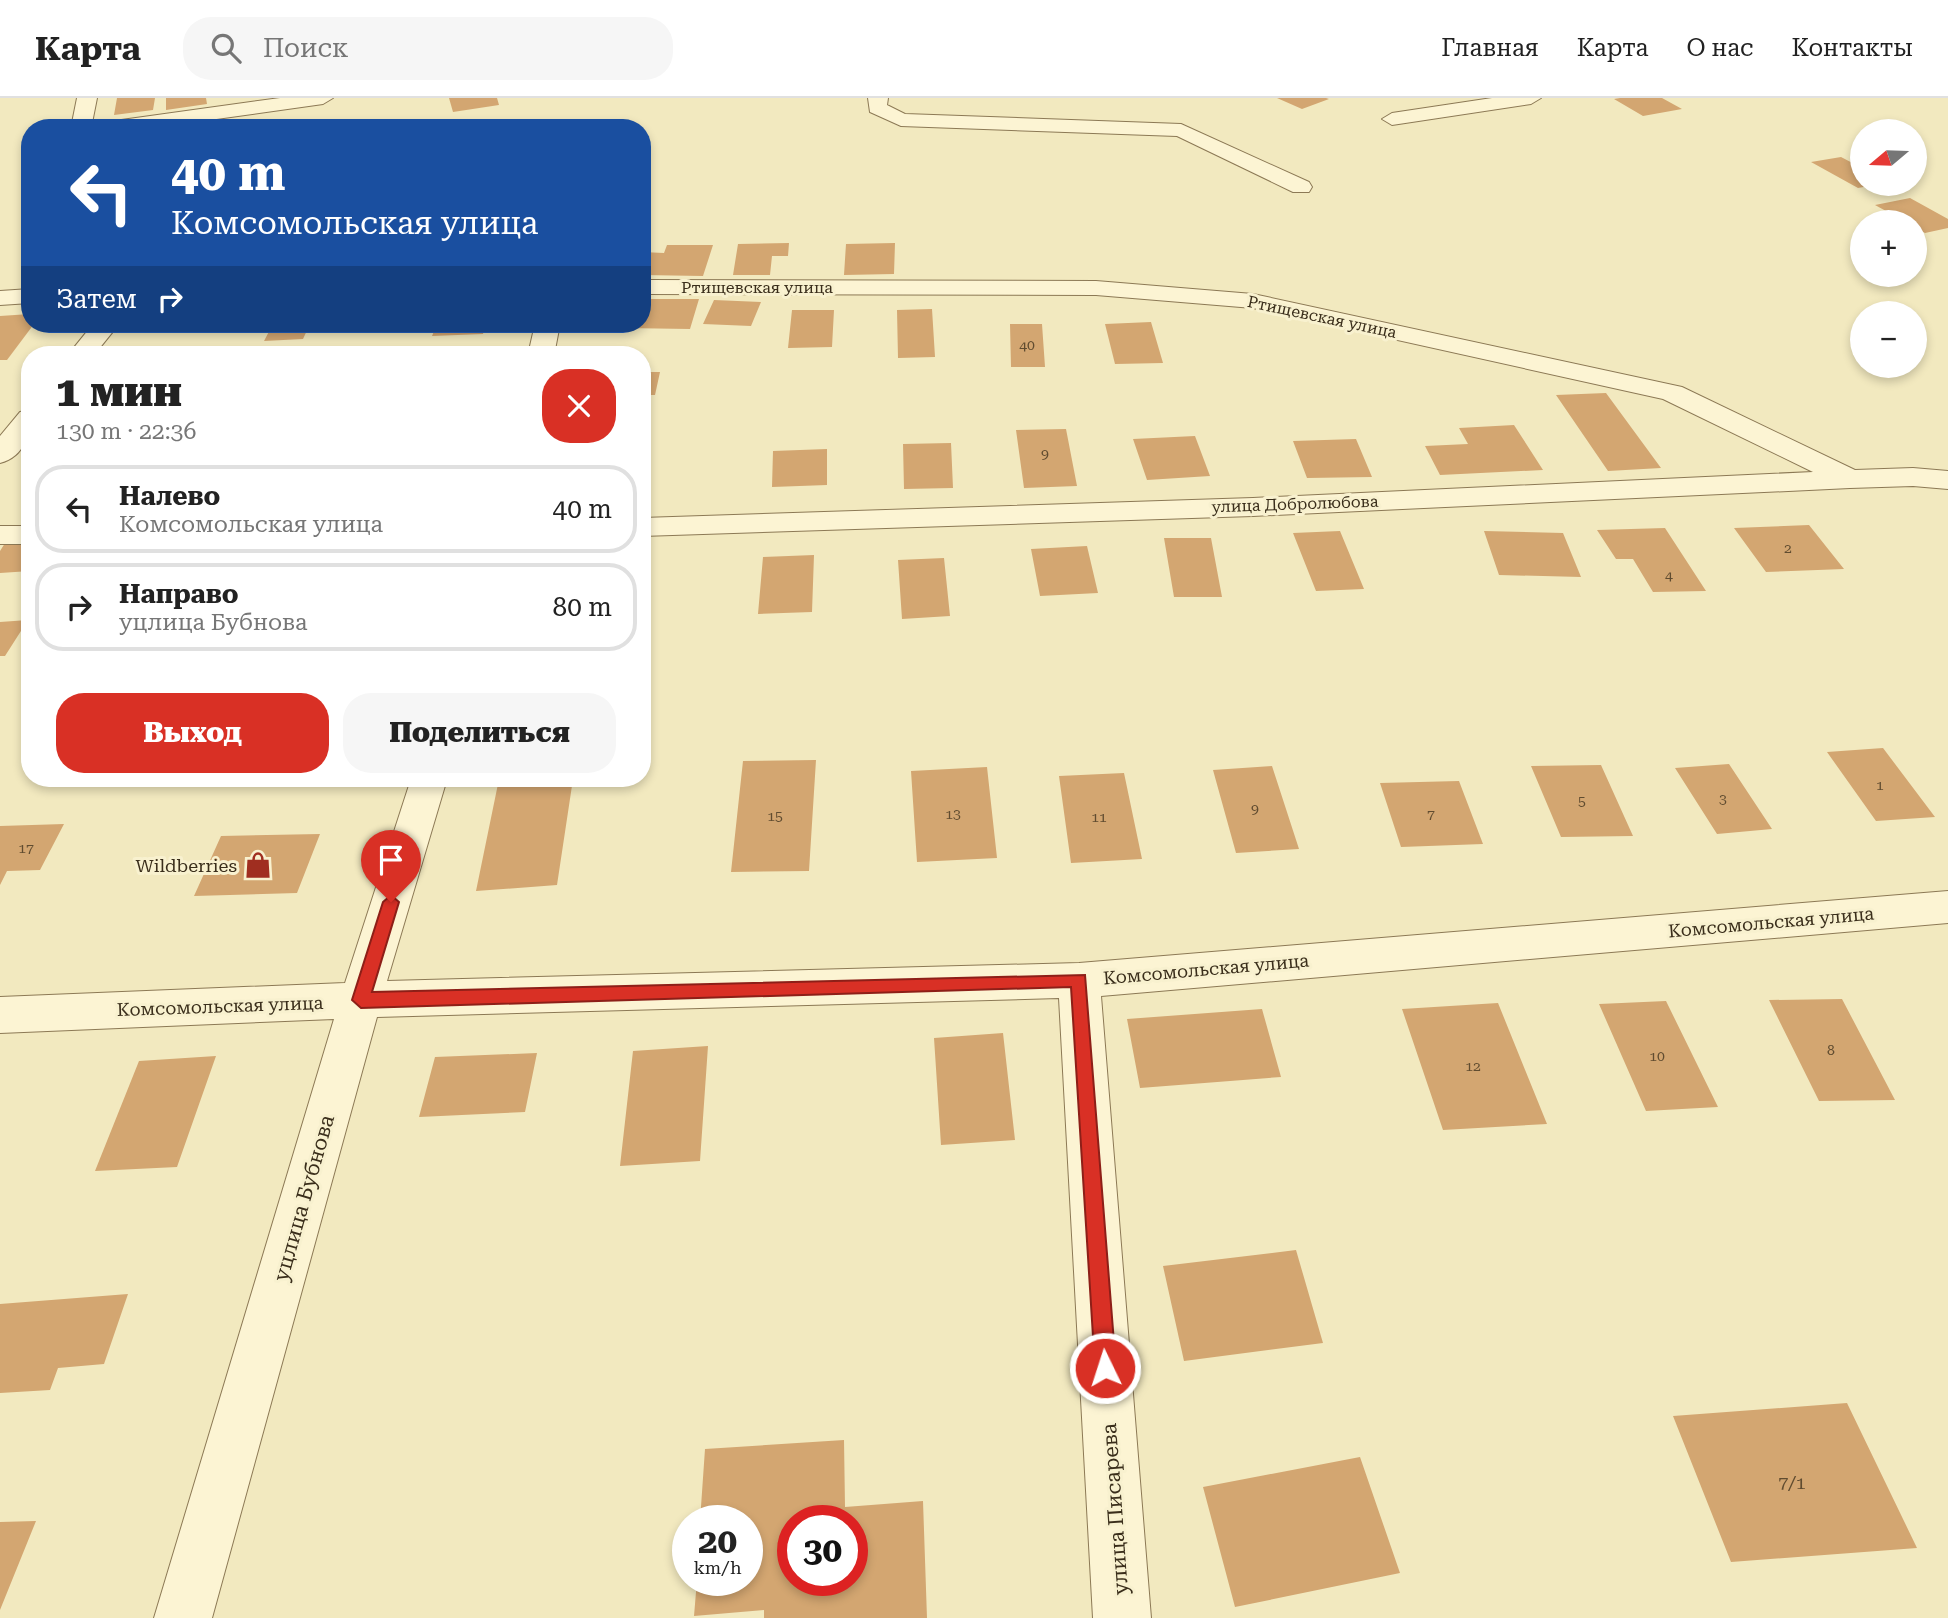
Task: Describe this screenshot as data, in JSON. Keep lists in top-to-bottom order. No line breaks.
{"streets":{"street":["Ртищевская улица","улица Добролюбова","Комсомольская улица","уцлица Бубнова","улица Писарева"]},"crossings":[["Ртищевская улица","улица Добролюбова"],["Комсомольская улица","уцлица Бубнова"],["Комсомольская улица","улица Писарева"]],"places":{"shop":["Wildberries"]},"house_numbers":["40","9","2","4","1","3","5","9","13","7","15","11","17","8","10","12","7/1"],"north":"left","page":{"header":"Карта","search":"Поиск","nav":["Главная","Карта","О нас","Контакты"],"map_buttons":["+","−"],"turn":["40 m","Комсомольская улица"],"then":"Затем","heading":["1 мин","130 m · 22:36"],"list":[{"name":"Налево","note":"Комсомольская улица","value":"40 m"},{"name":"Направо","note":"уцлица Бубнова","value":"80 m"}],"buttons":["Выход","Поделиться"],"speed":"20 km/h","limit":"30"}}
